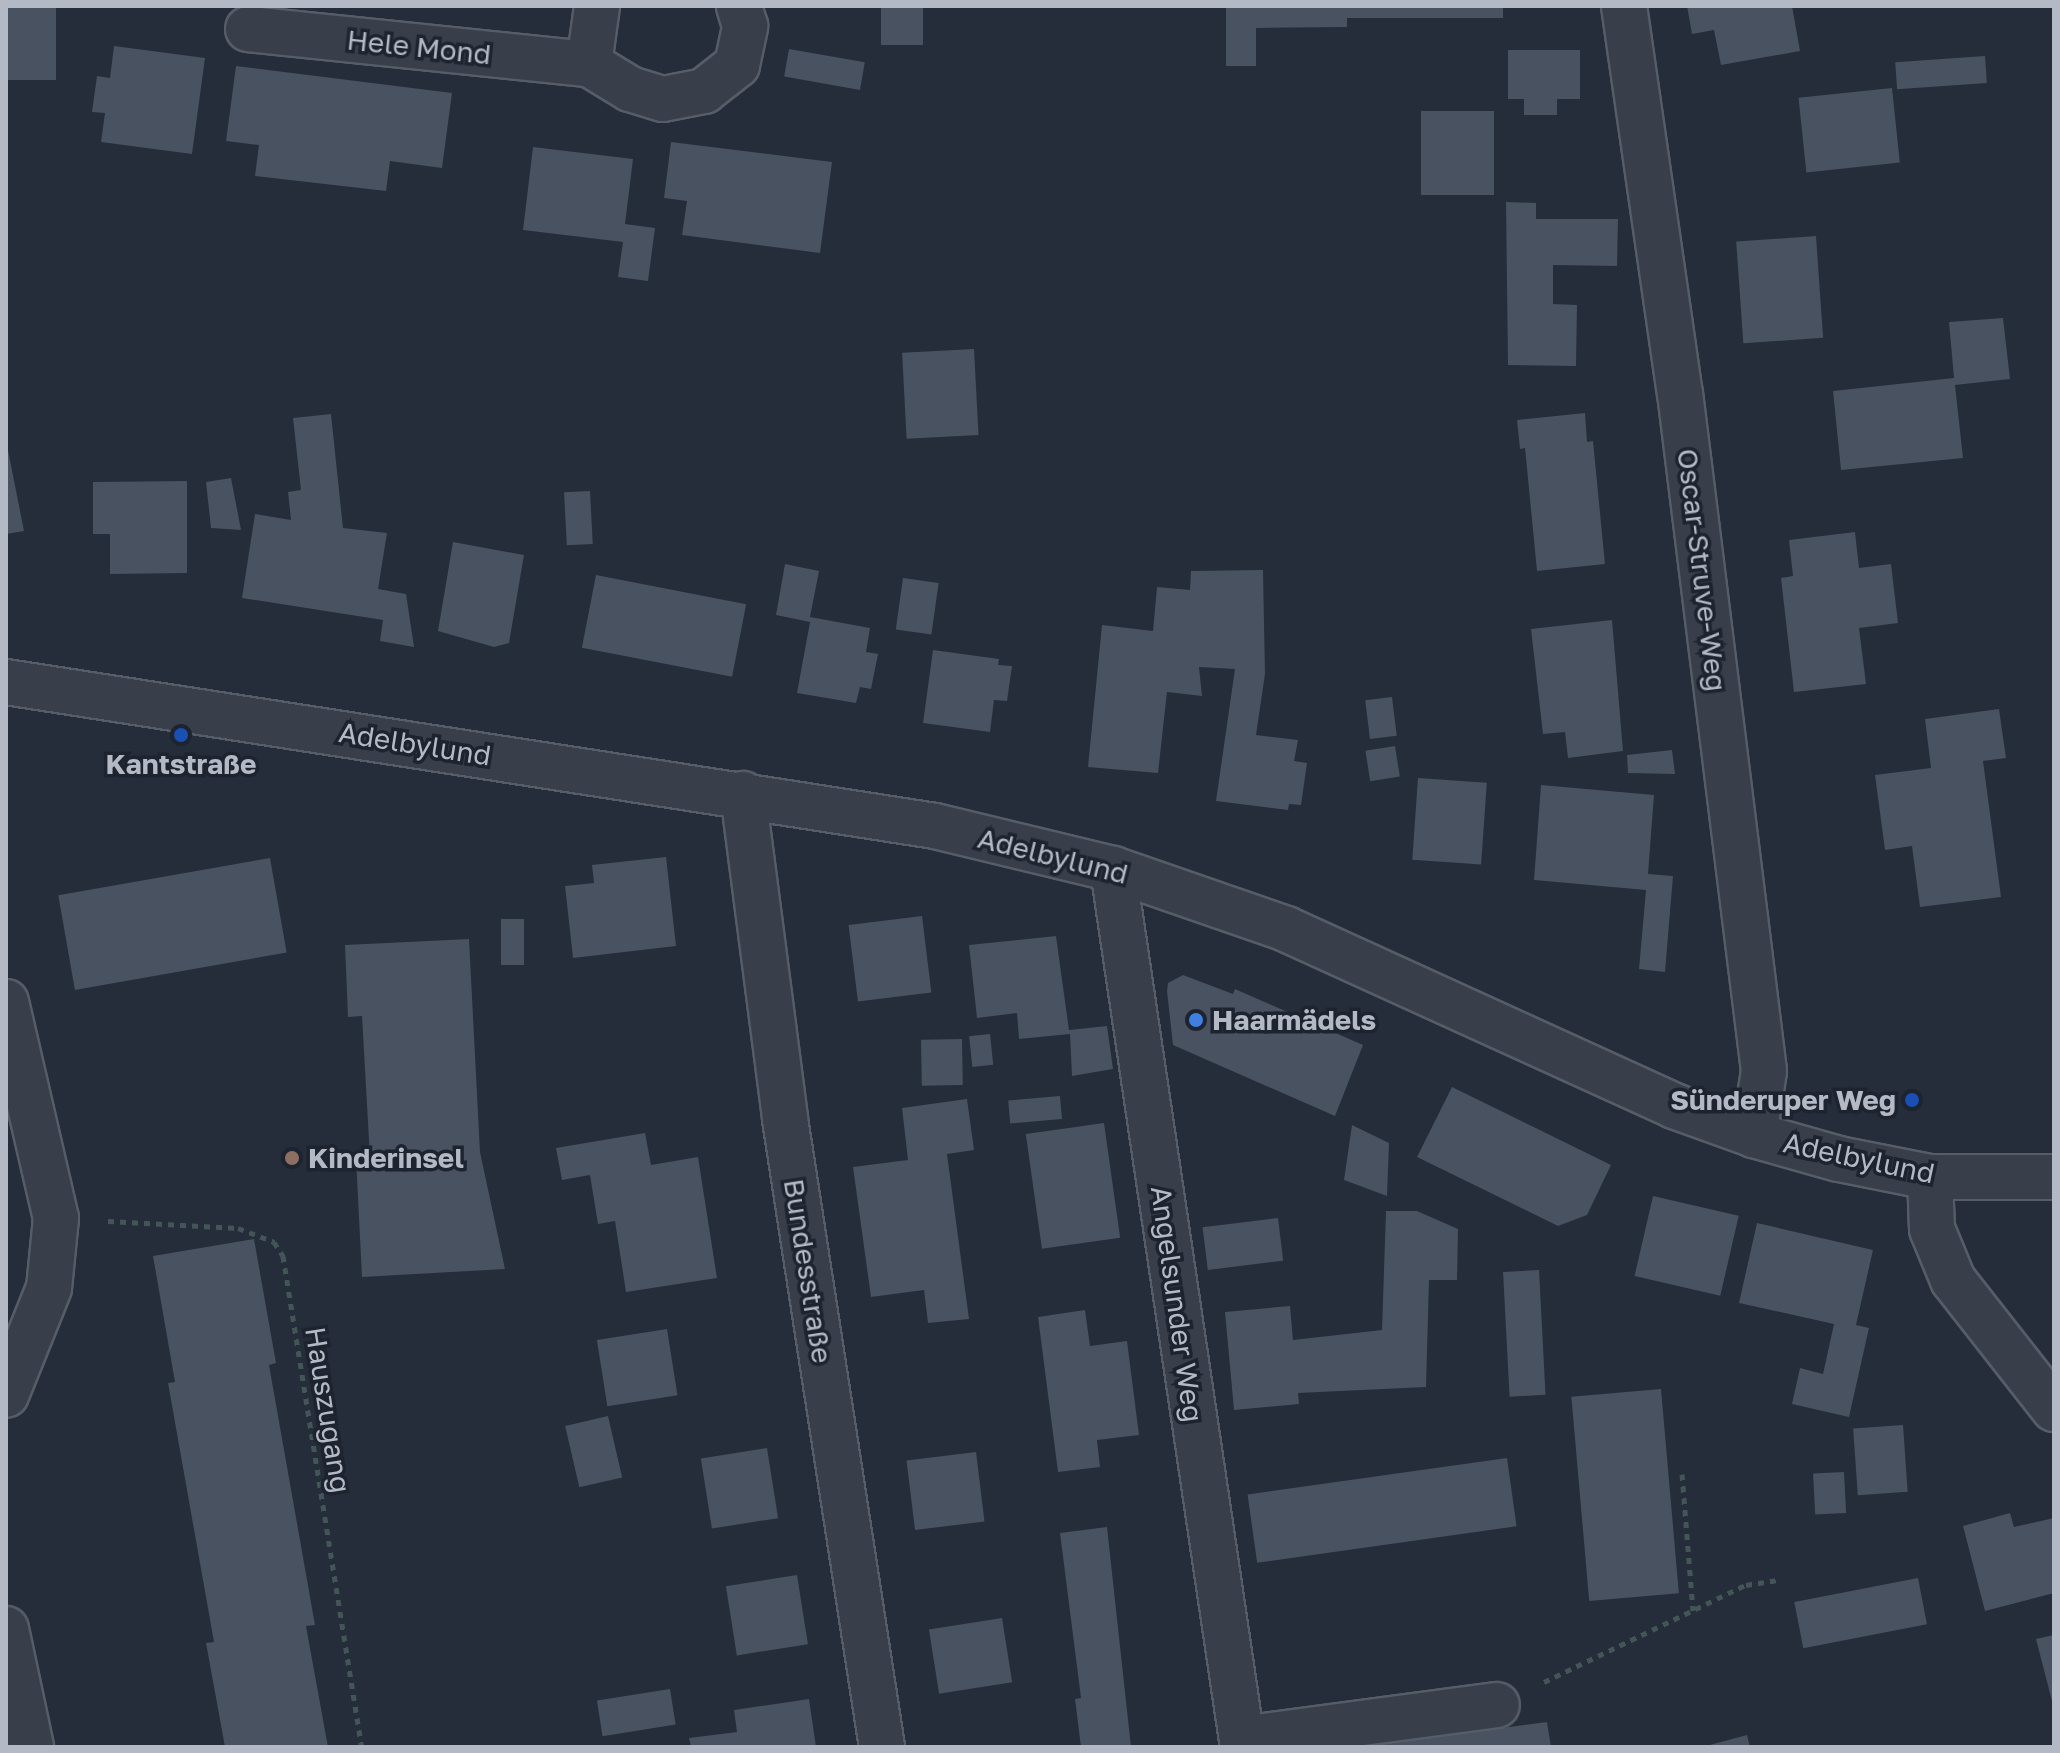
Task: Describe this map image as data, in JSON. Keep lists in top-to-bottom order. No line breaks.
{"streets":{"street":["Hele Mond","Oscar-Struve-Weg","Adelbylund","Bundesstraße","Angelsunder Weg"],"path":["Hauszugang"]},"crossings":[["Oscar-Struve-Weg","Adelbylund"],["Adelbylund","Bundesstraße"],["Adelbylund","Angelsunder Weg"]],"places":["Kantstraße","Haarmädels","Sünderuper Weg","Kinderinsel"]}
